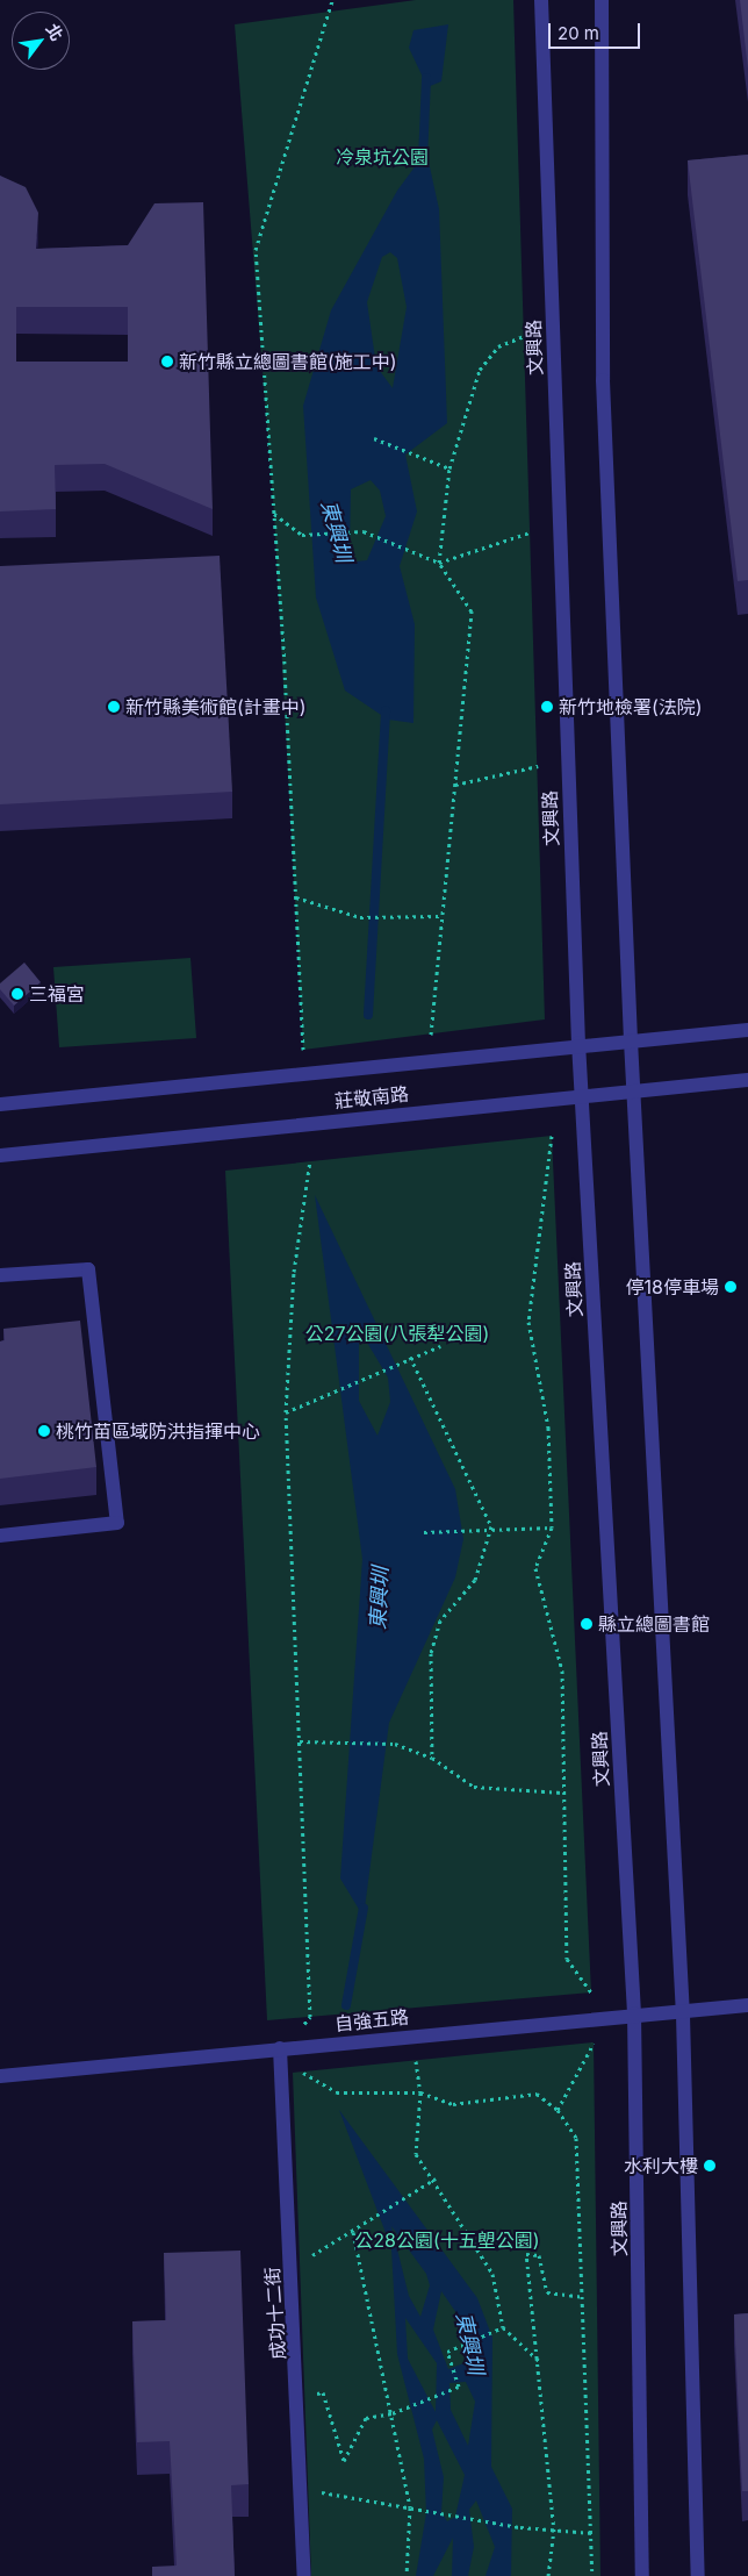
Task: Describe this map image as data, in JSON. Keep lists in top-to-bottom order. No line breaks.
{"streets":{"street":["文興路","莊敬南路","自強五路","成功十二街"]},"crossings":[["文興路","莊敬南路"],["文興路","自強五路"],["自強五路","成功十二街"]],"water":["東興圳"],"parks":["冷泉坑公園","公27公園(八張犁公園)","公28公園(十五塱公園)"],"places":["新竹縣立總圖書館(施工中)","新竹縣美術館(計畫中)","新竹地檢署(法院)","三福宮","停18停車場","桃竹苗區域防洪指揮中心","縣立總圖書館","水利大樓"],"scale_bar":"20 m","north":"top right"}
